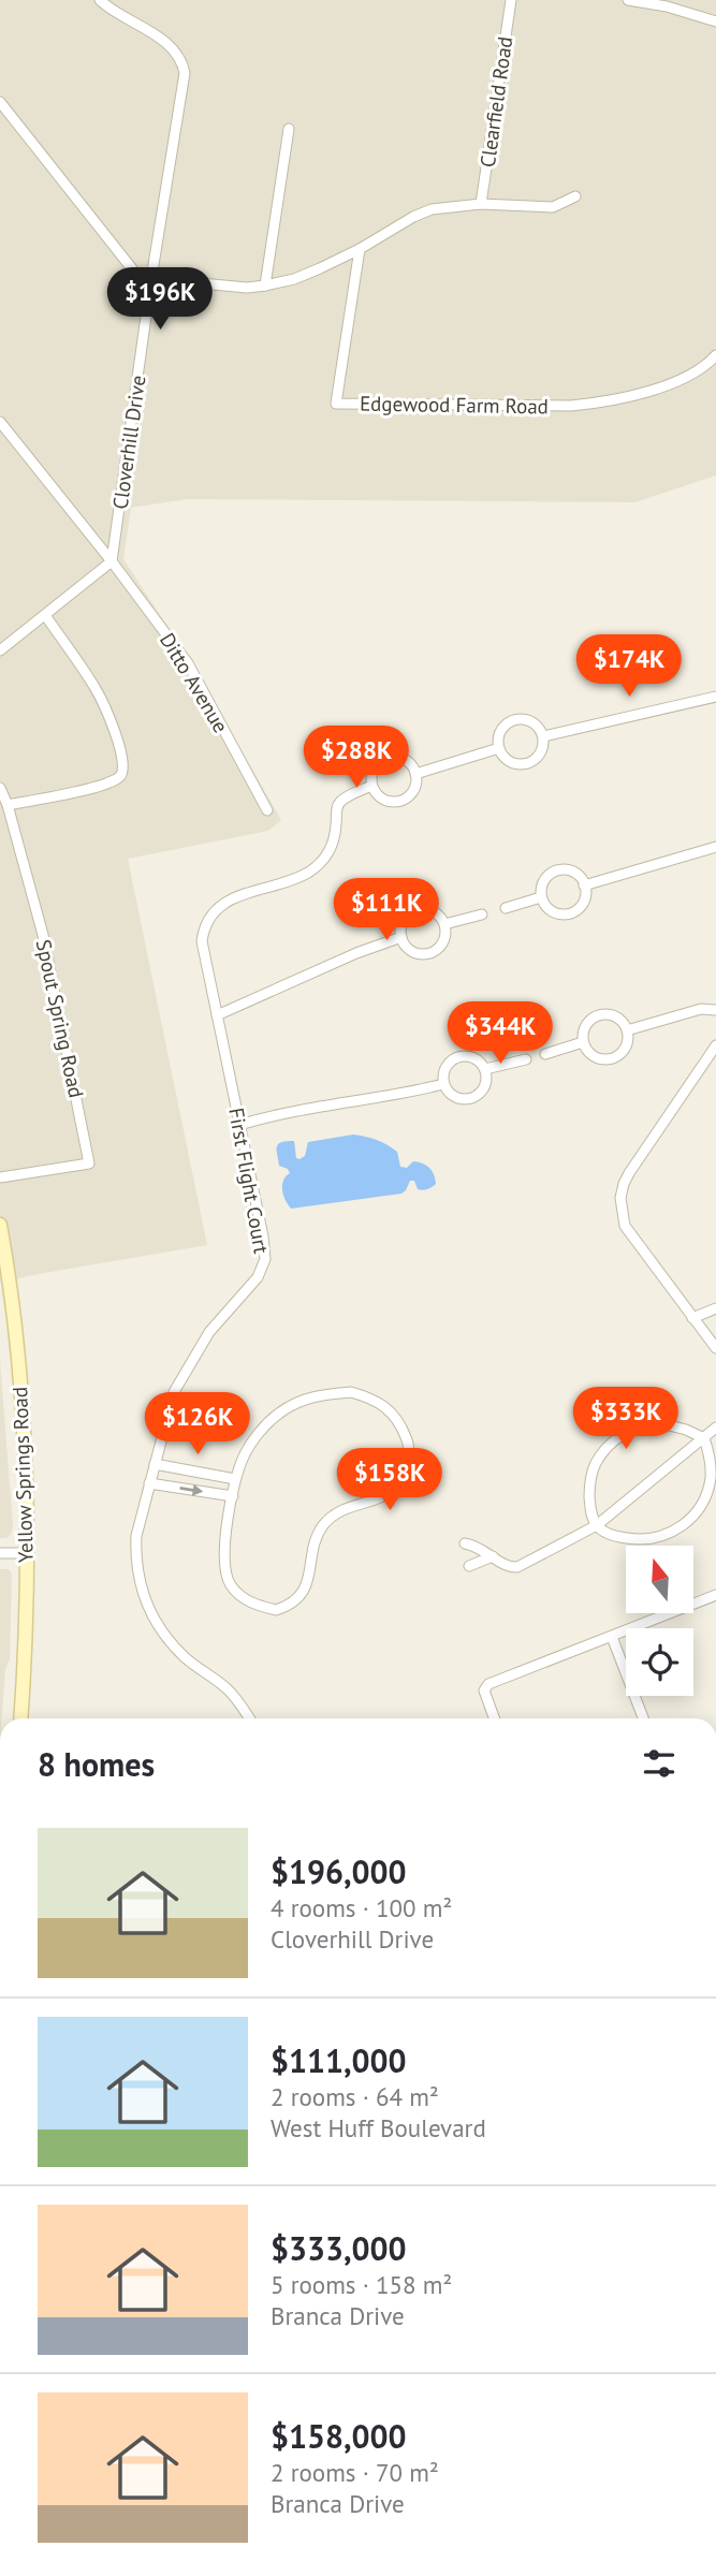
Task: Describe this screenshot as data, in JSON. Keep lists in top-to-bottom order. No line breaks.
{"streets":{"main road":["Yellow Springs Road"],"street":["Clearfield Road","Edgewood Farm Road","Cloverhill Drive","Ditto Avenue","Spout Spring Road","First Flight Court"]},"crossings":[["Cloverhill Drive","Ditto Avenue"]],"north":"top","page":{"price":["$196K","$174K","$288K","$111K","$344K","$333K","$126K","$158K"],"heading":"8 homes","list":[{"name":"$196,000","note":"4 rooms · 100 m² · Cloverhill Drive"},{"name":"$111,000","note":"2 rooms · 64 m² · West Huff Boulevard"},{"name":"$333,000","note":"5 rooms · 158 m² · Branca Drive"},{"name":"$158,000","note":"2 rooms · 70 m² · Branca Drive"}]}}
